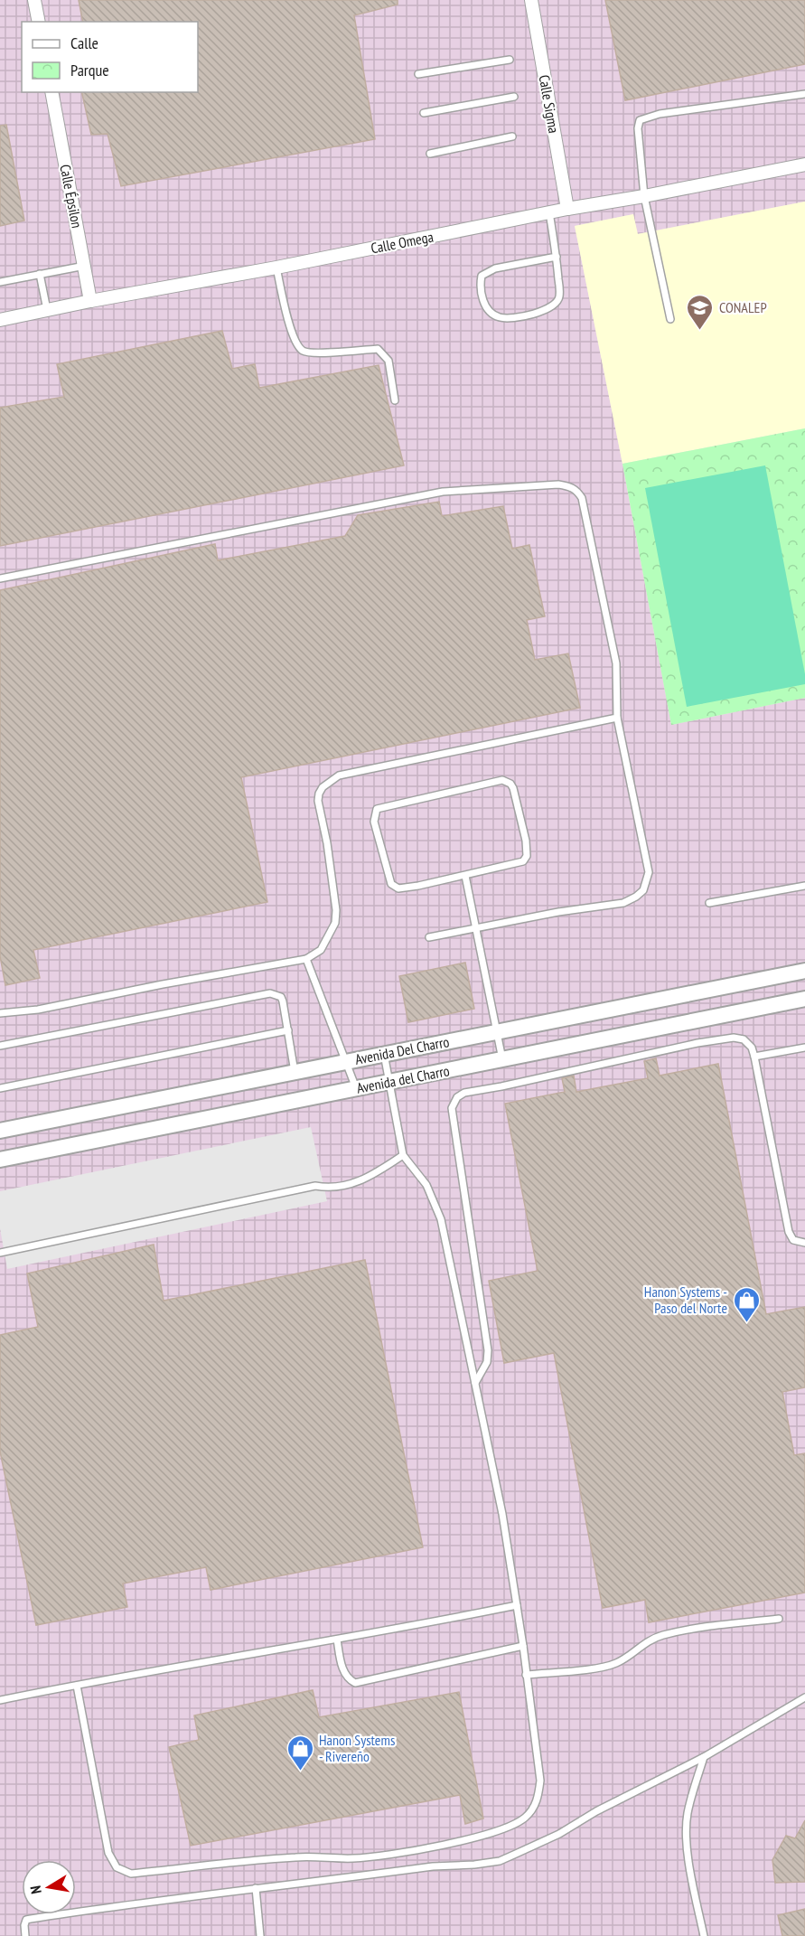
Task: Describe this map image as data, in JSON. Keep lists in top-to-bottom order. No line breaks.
{"streets":{"street":["Calle Sigma","Calle Épsilon","Calle Omega","Avenida Del Charro","Avenida del Charro"]},"crossings":[["Calle Sigma","Calle Omega"],["Calle Épsilon","Calle Omega"]],"places":{"school or university":["CONALEP"],"shop":["Hanon Systems - Paso del Norte","Hanon Systems - Rivereño"]},"legend":["Calle","Parque"],"north":"left"}
